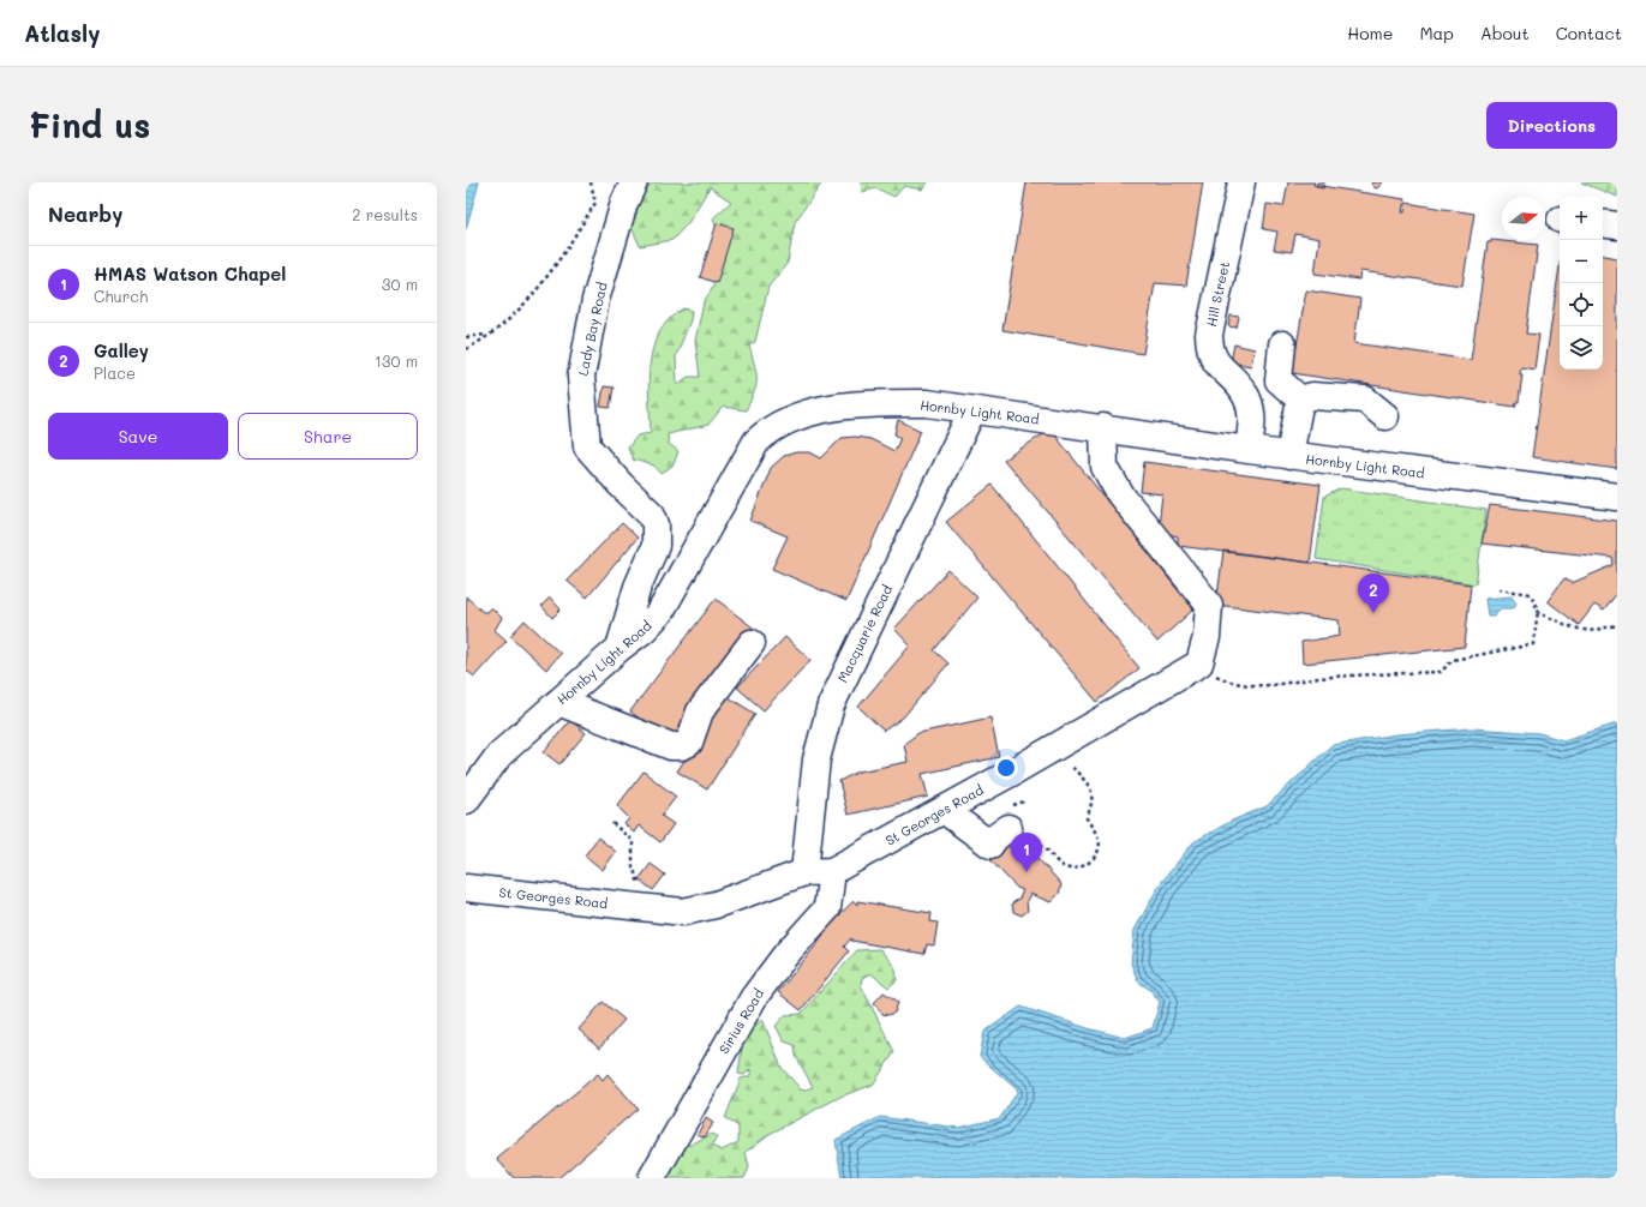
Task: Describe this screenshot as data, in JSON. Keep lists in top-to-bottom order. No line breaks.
{"streets":{"lane":["Hill Street","Lady Bay Road","Hornby Light Road","Macquarie Road","St Georges Road","Sirius Road"]},"crossings":[["Hill Street","Hornby Light Road"],["Lady Bay Road","Hornby Light Road"],["Hornby Light Road","Macquarie Road"],["Hornby Light Road","St Georges Road"],["Macquarie Road","St Georges Road"],["St Georges Road","Sirius Road"]],"north":"right","page":{"header":"Atlasly","nav":["Home","Map","About","Contact"],"buttons":["Directions",["Save","Share"]],"title":"Find us","heading":["Nearby","2 results"],"map_buttons":["+","−"],"list":[{"mark":"1","name":"HMAS Watson Chapel","note":"Church","value":"30 m"},{"mark":"2","name":"Galley","note":"Place","value":"130 m"}],"pins":["2","1"]}}
